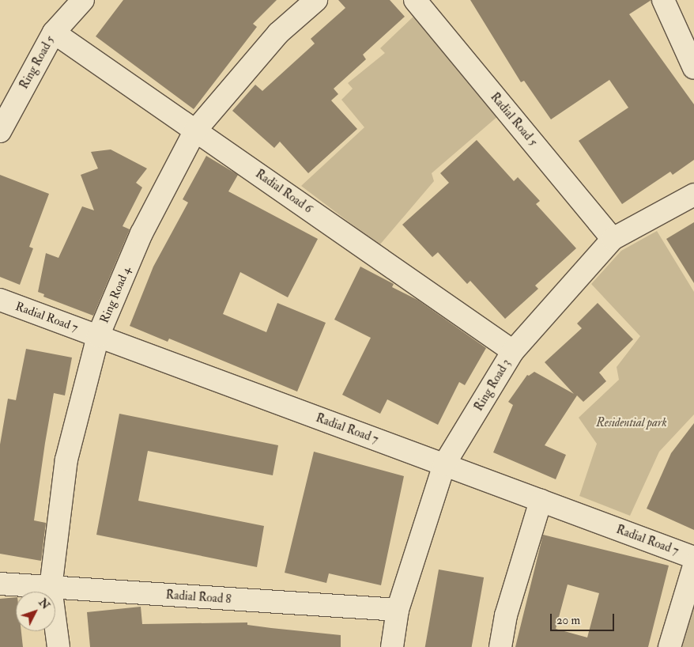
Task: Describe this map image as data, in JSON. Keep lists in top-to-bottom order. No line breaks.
{"streets":{"street":["Ring Road 5","Radial Road 5","Radial Road 6","Ring Road 4","Radial Road 7","Ring Road 3","Radial Road 8"]},"crossings":[["Ring Road 5","Radial Road 6"],["Radial Road 5","Ring Road 3"],["Radial Road 6","Ring Road 4"],["Radial Road 6","Ring Road 3"],["Ring Road 4","Radial Road 7"],["Ring Road 4","Radial Road 8"],["Radial Road 7","Ring Road 3"],["Ring Road 3","Radial Road 8"]],"parks":["Residential park"],"scale_bar":"20 m","north":"top right"}
